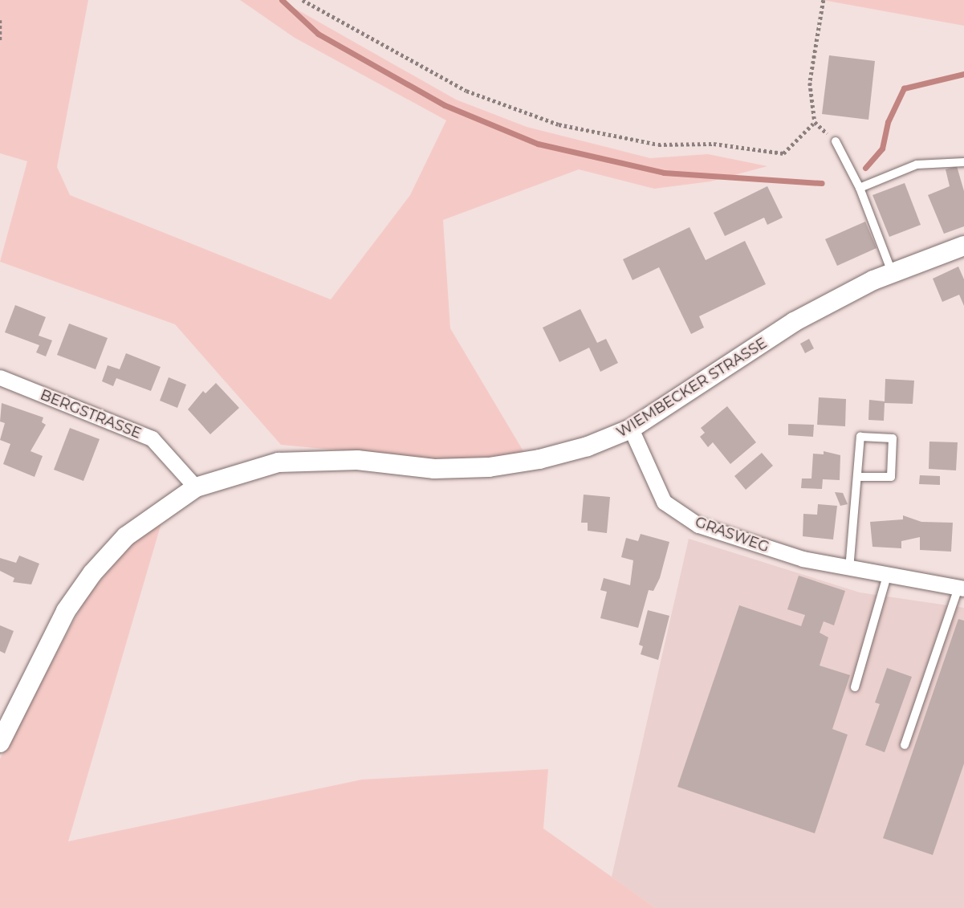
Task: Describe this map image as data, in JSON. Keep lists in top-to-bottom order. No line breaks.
{"streets":{"street":["WIEMBECKER STRASSE","BERGSTRASSE","GRASWEG"]},"crossings":[["WIEMBECKER STRASSE","BERGSTRASSE"],["WIEMBECKER STRASSE","GRASWEG"]]}
